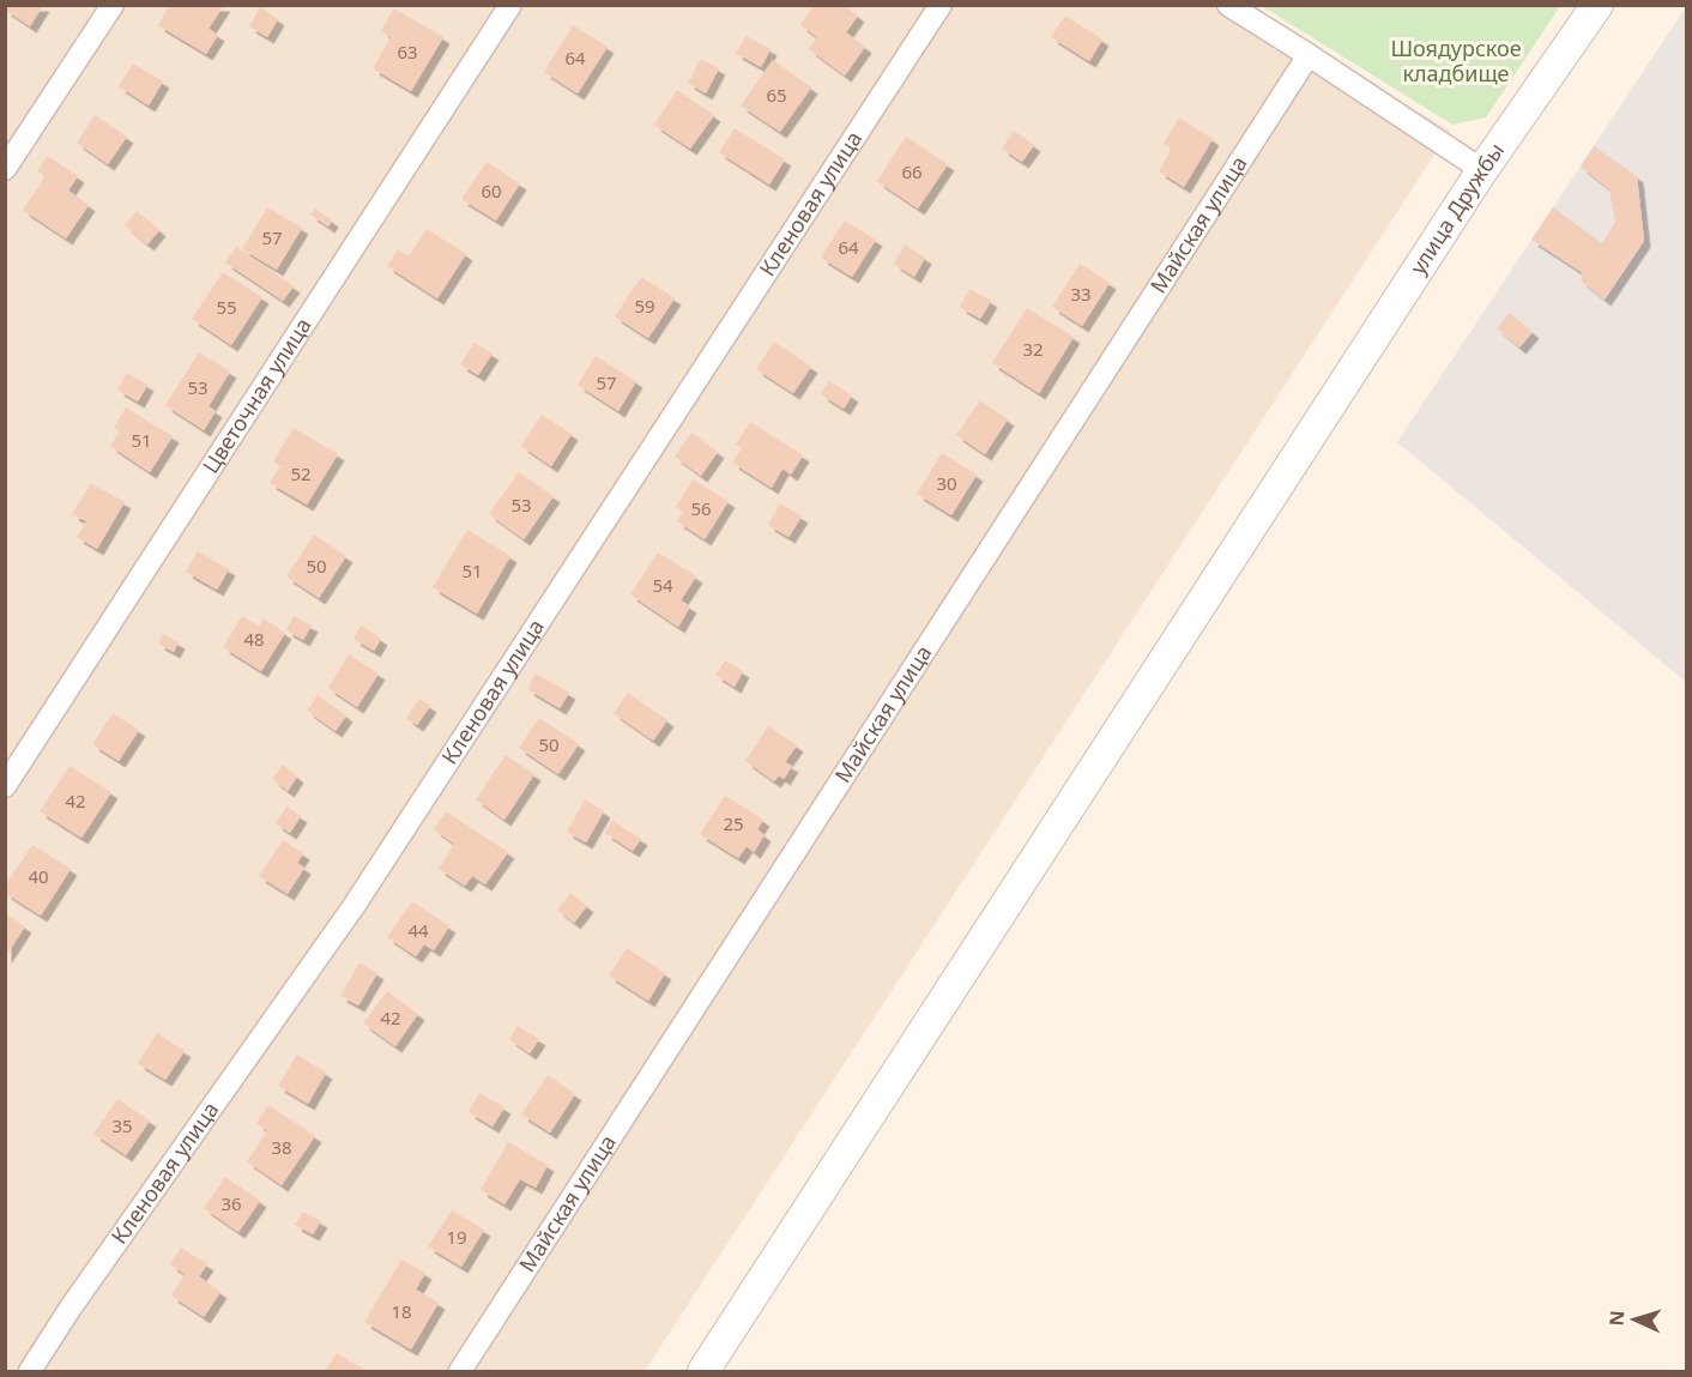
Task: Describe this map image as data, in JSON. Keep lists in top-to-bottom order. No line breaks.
{"streets":{"main road":["улица Дружбы"],"street":["Кленовая улица","Майская улица","Цветочная улица"]},"parks":["Шоядурское кладбище"],"house_numbers":["63","64","65","66","60","57","64","33","59","55","32","57","53","51","52","30","53","56","50","51","54","48","50","42","25","40","44","42","35","38","36","19","18"],"north":"left"}
